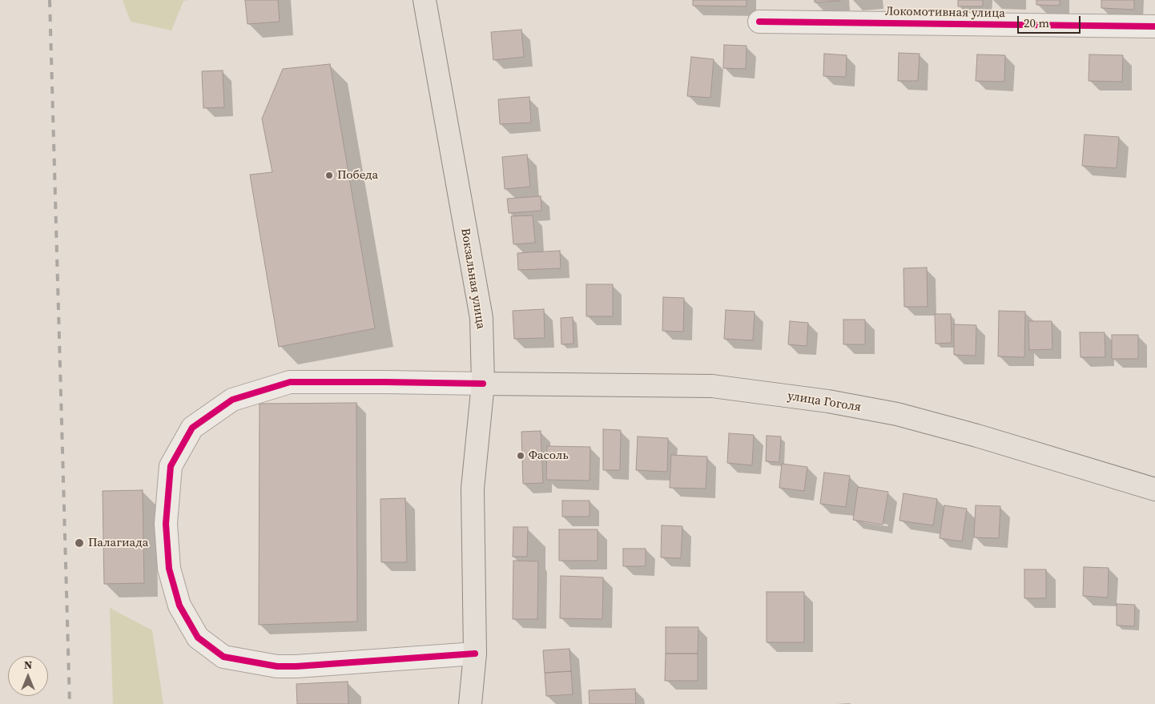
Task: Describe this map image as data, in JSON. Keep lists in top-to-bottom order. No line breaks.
{"streets":{"main road":["Вокзальная улица","улица Гоголя"],"street":["Локомотивная улица"]},"crossings":[["Вокзальная улица","улица Гоголя"]],"places":["Победа","Фасоль","Палагиада"],"scale_bar":"20 m","north":"top"}
